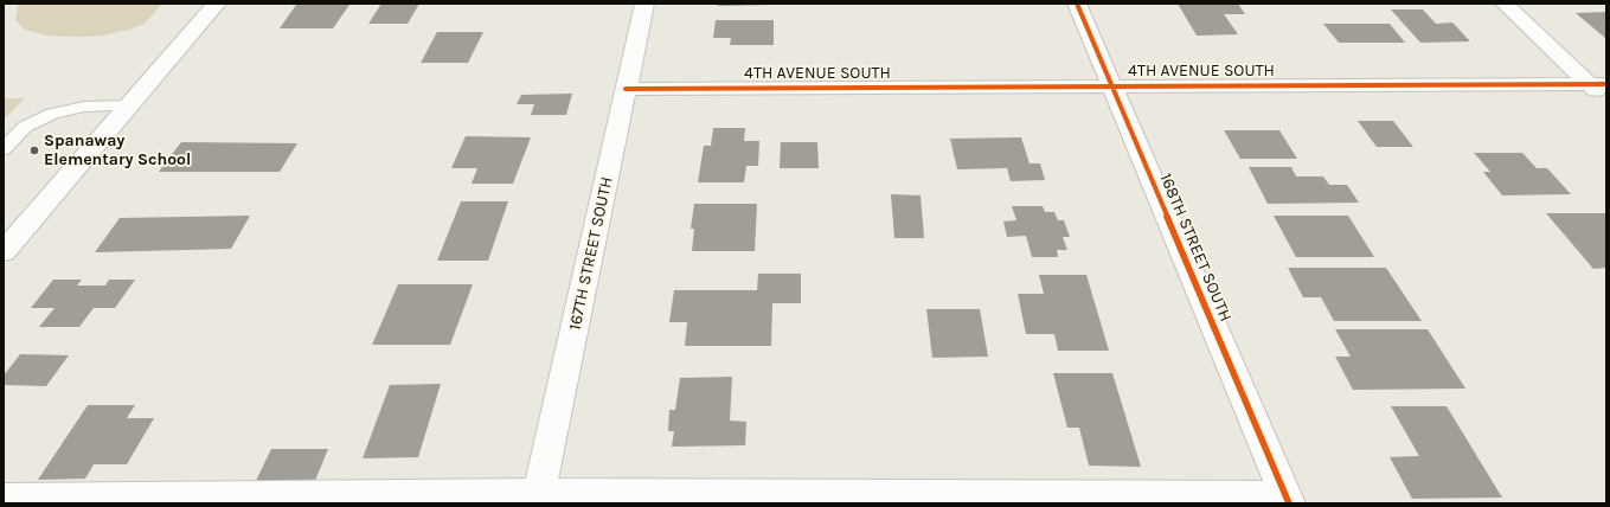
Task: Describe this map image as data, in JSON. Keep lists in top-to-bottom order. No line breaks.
{"streets":{"street":["4TH AVENUE SOUTH","168TH STREET SOUTH","167TH STREET SOUTH"]},"crossings":[["4TH AVENUE SOUTH","168TH STREET SOUTH"],["4TH AVENUE SOUTH","167TH STREET SOUTH"]],"places":["Spanaway Elementary School"]}
